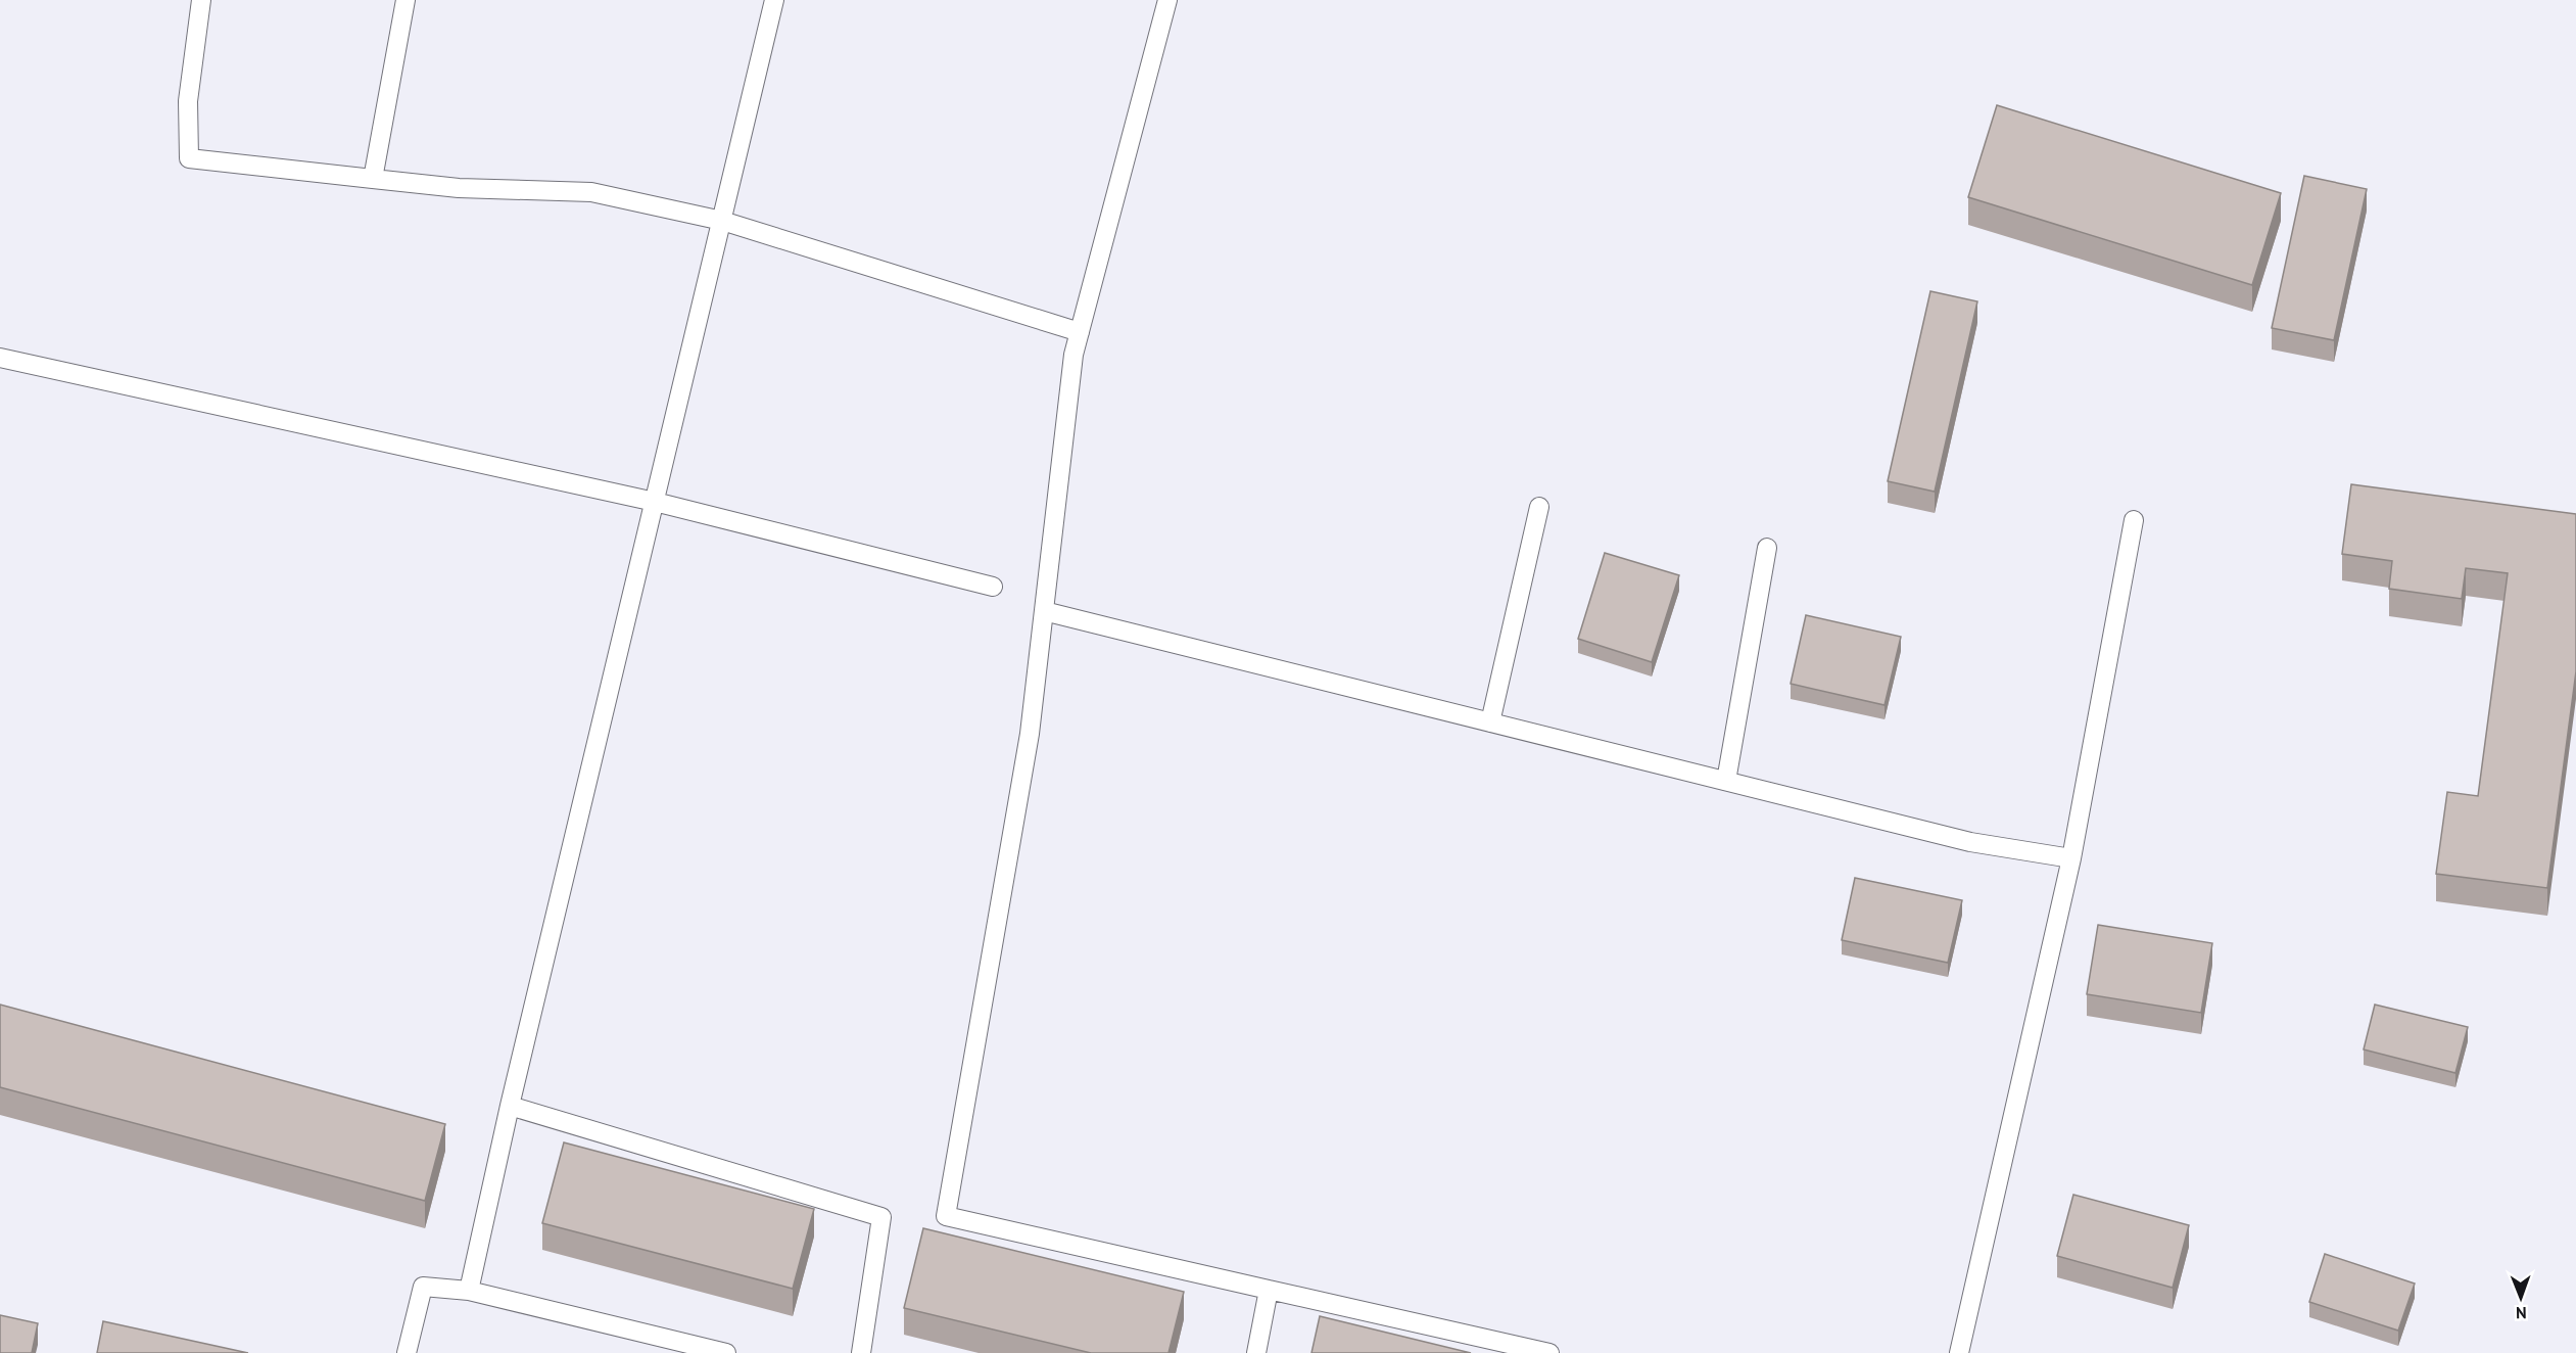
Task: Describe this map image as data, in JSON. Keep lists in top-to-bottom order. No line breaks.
{"north":"bottom"}
